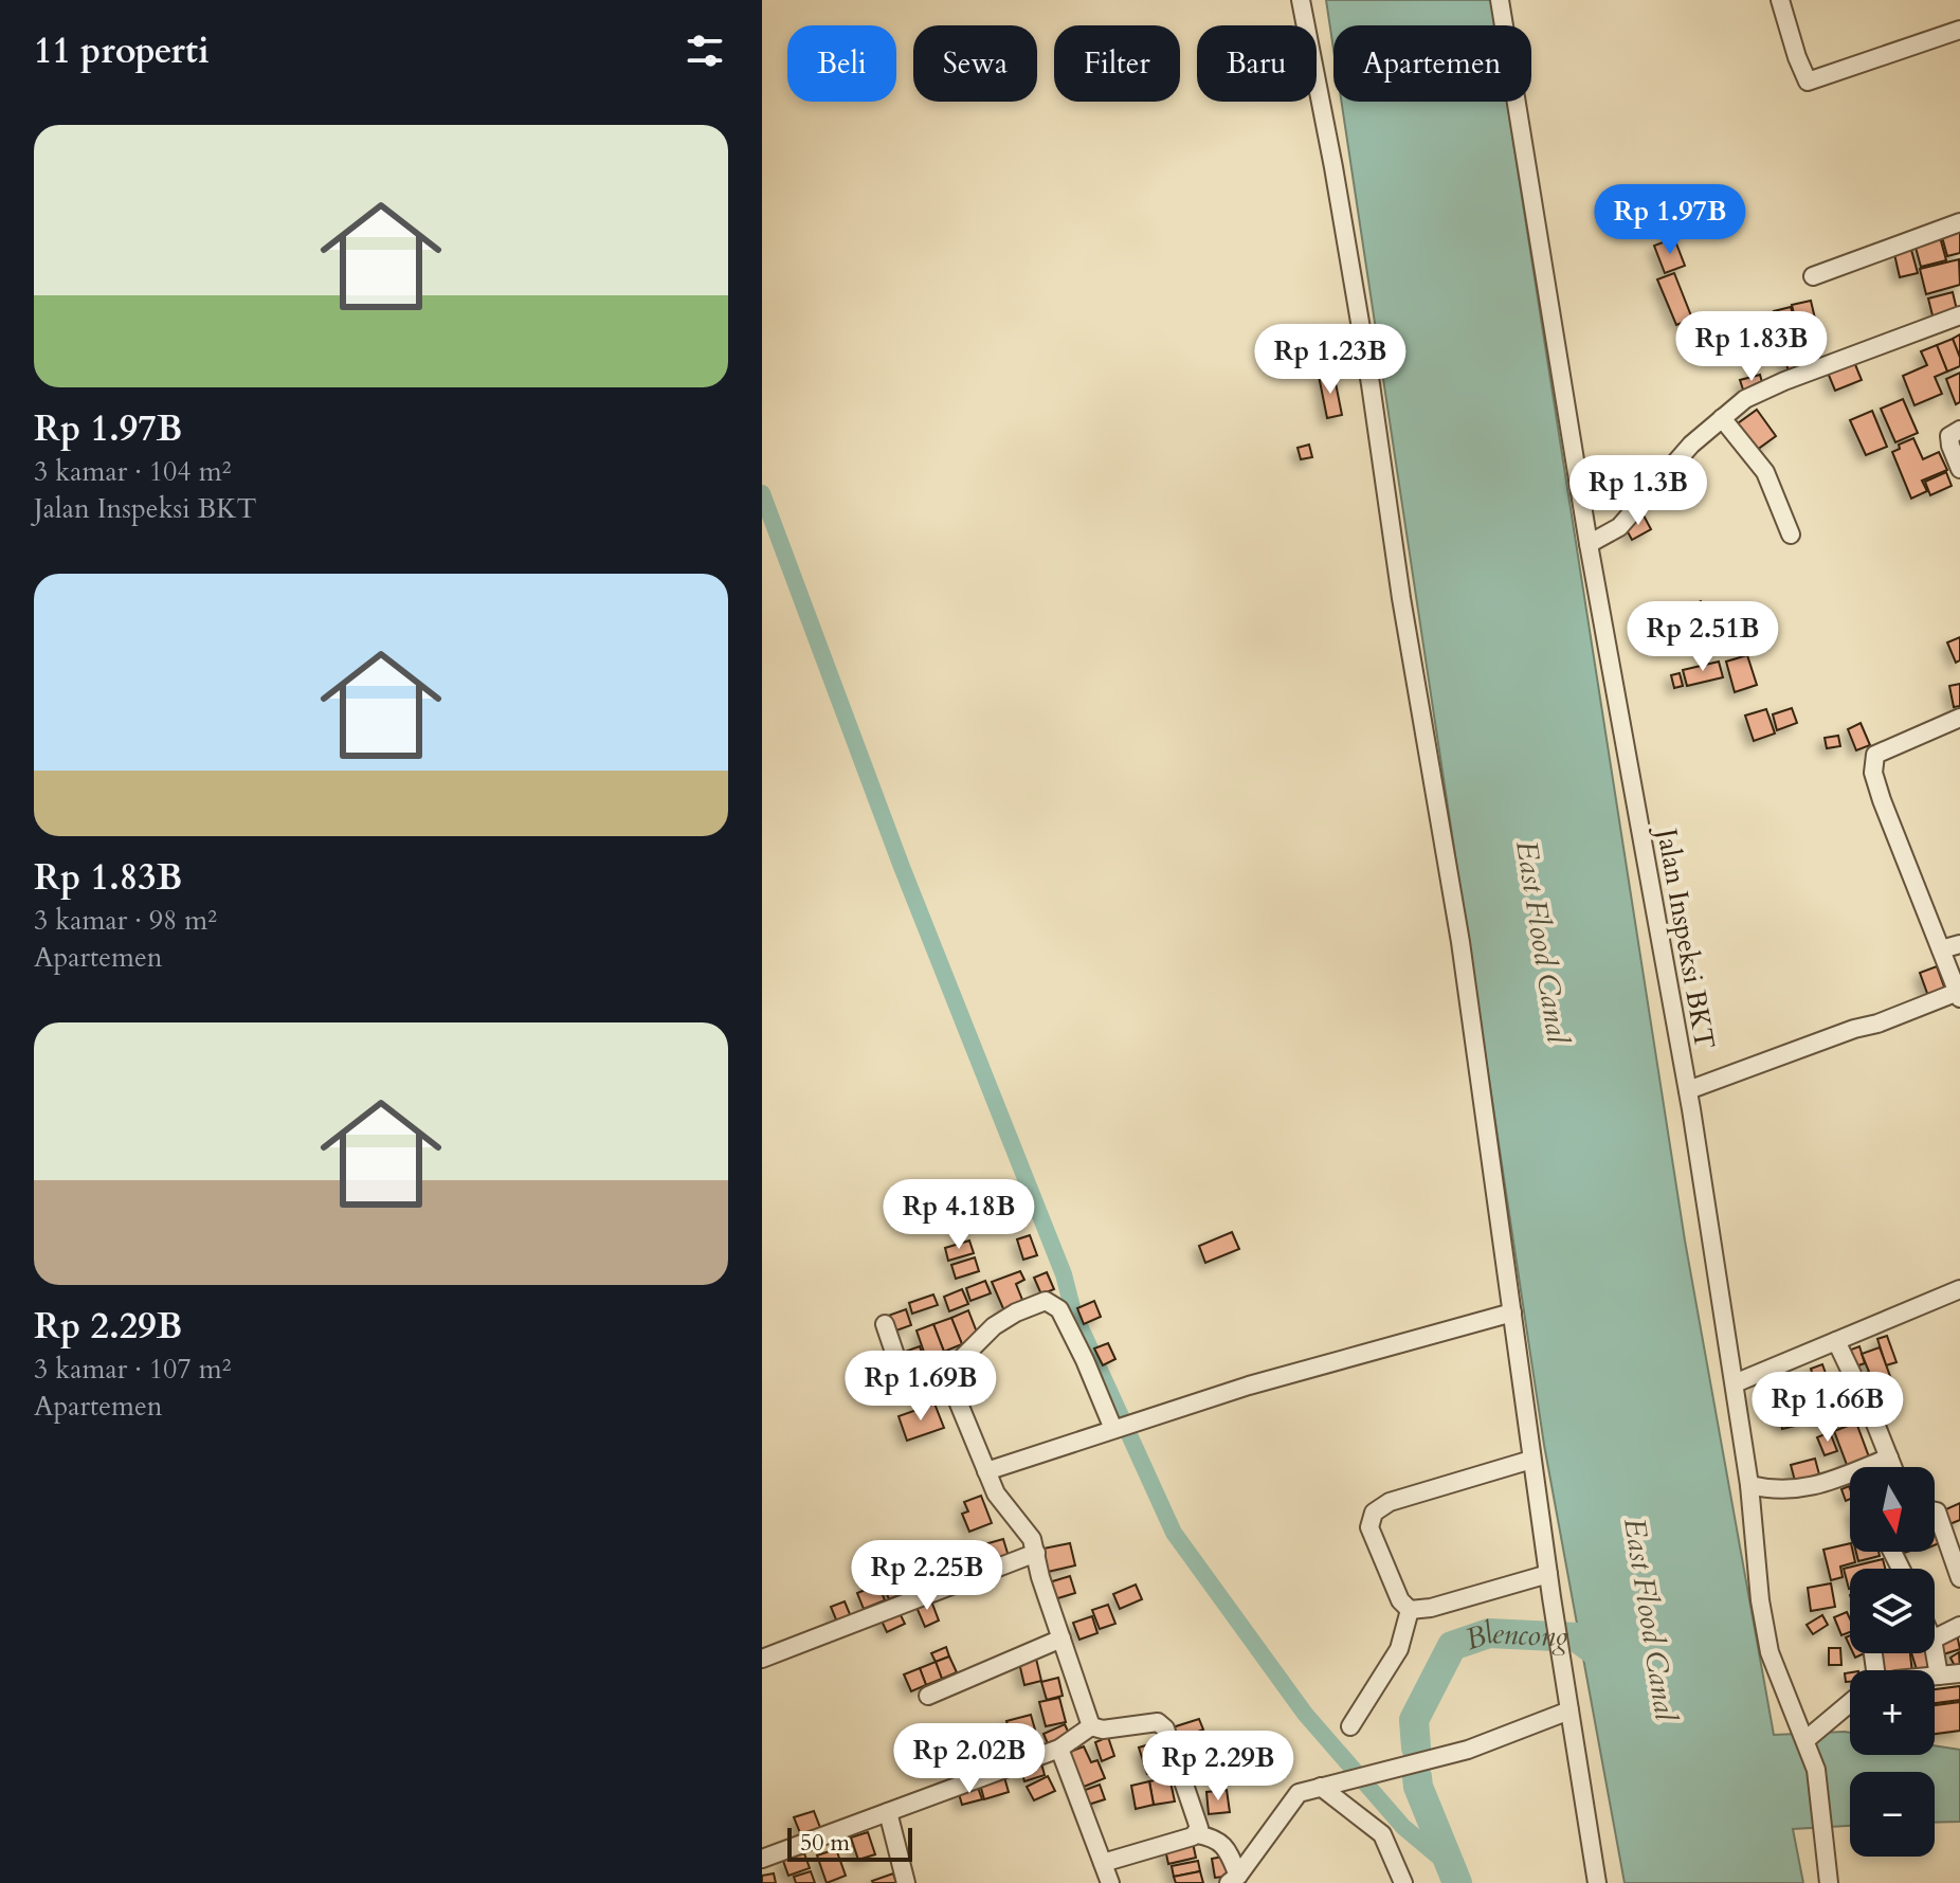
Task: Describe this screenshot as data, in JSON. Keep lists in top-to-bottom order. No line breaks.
{"streets":{"street":["Jalan Inspeksi BKT"]},"water":["East Flood Canal","Blencong"],"scale_bar":"50 m","north":"bottom","page":{"heading":"11 properti","chip":["Beli","Sewa","Filter","Baru","Apartemen"],"list":[{"name":"Rp 1.97B","note":"3 kamar · 104 m² · Jalan Inspeksi BKT"},{"name":"Rp 1.83B","note":"3 kamar · 98 m² · Apartemen"},{"name":"Rp 2.29B","note":"3 kamar · 107 m² · Apartemen"}],"price":["Rp 1.97B","Rp 1.83B","Rp 1.23B","Rp 1.3B","Rp 2.51B","Rp 4.18B","Rp 1.69B","Rp 1.66B","Rp 2.25B","Rp 2.02B","Rp 2.29B"],"map_buttons":["+","−"],"scale":"50 m"}}
